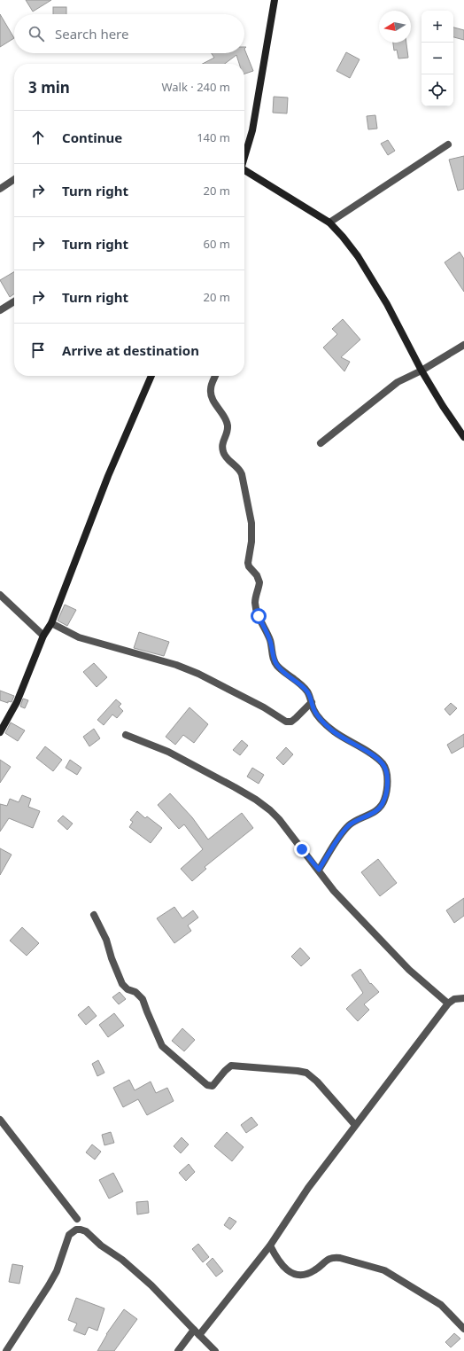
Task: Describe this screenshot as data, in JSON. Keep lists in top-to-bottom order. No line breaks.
{"north":"left","page":{"map_buttons":["+","−"],"search":"Search here","heading":["3 min","Walk · 240 m"],"list":[["Continue","140 m"],["Turn right","20 m"],["Turn right","60 m"],["Turn right","20 m"],"Arrive at destination"]}}
